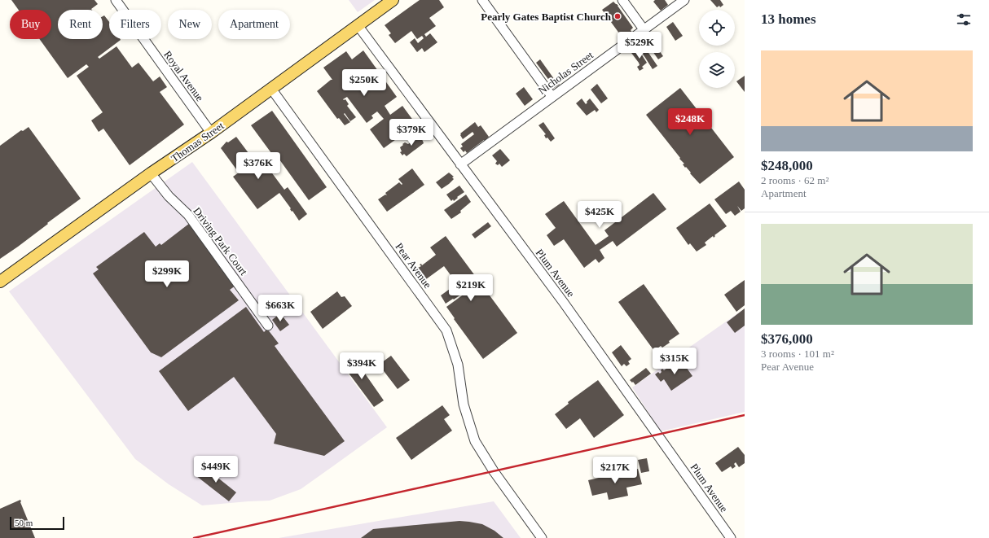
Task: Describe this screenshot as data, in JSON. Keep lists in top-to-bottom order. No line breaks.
{"streets":{"main road":["Thomas Street"],"street":["Nicholas Street","Royal Avenue","Driving Park Court","Pear Avenue","Plum Avenue"]},"crossings":[["Nicholas Street","Plum Avenue"],["Royal Avenue","Thomas Street"],["Thomas Street","Driving Park Court"],["Thomas Street","Pear Avenue"],["Thomas Street","Plum Avenue"]],"places":["Pearly Gates Baptist Church"],"scale_bar":"50 m","page":{"heading":"13 homes","chip":["Buy","Rent","Filters","New","Apartment"],"price":["$529K","$250K","$248K","$379K","$376K","$425K","$299K","$219K","$663K","$315K","$394K","$449K","$217K"],"list":[{"name":"$248,000","note":"2 rooms · 62 m² · Apartment"},{"name":"$376,000","note":"3 rooms · 101 m² · Pear Avenue"}],"scale":"50 m"}}
